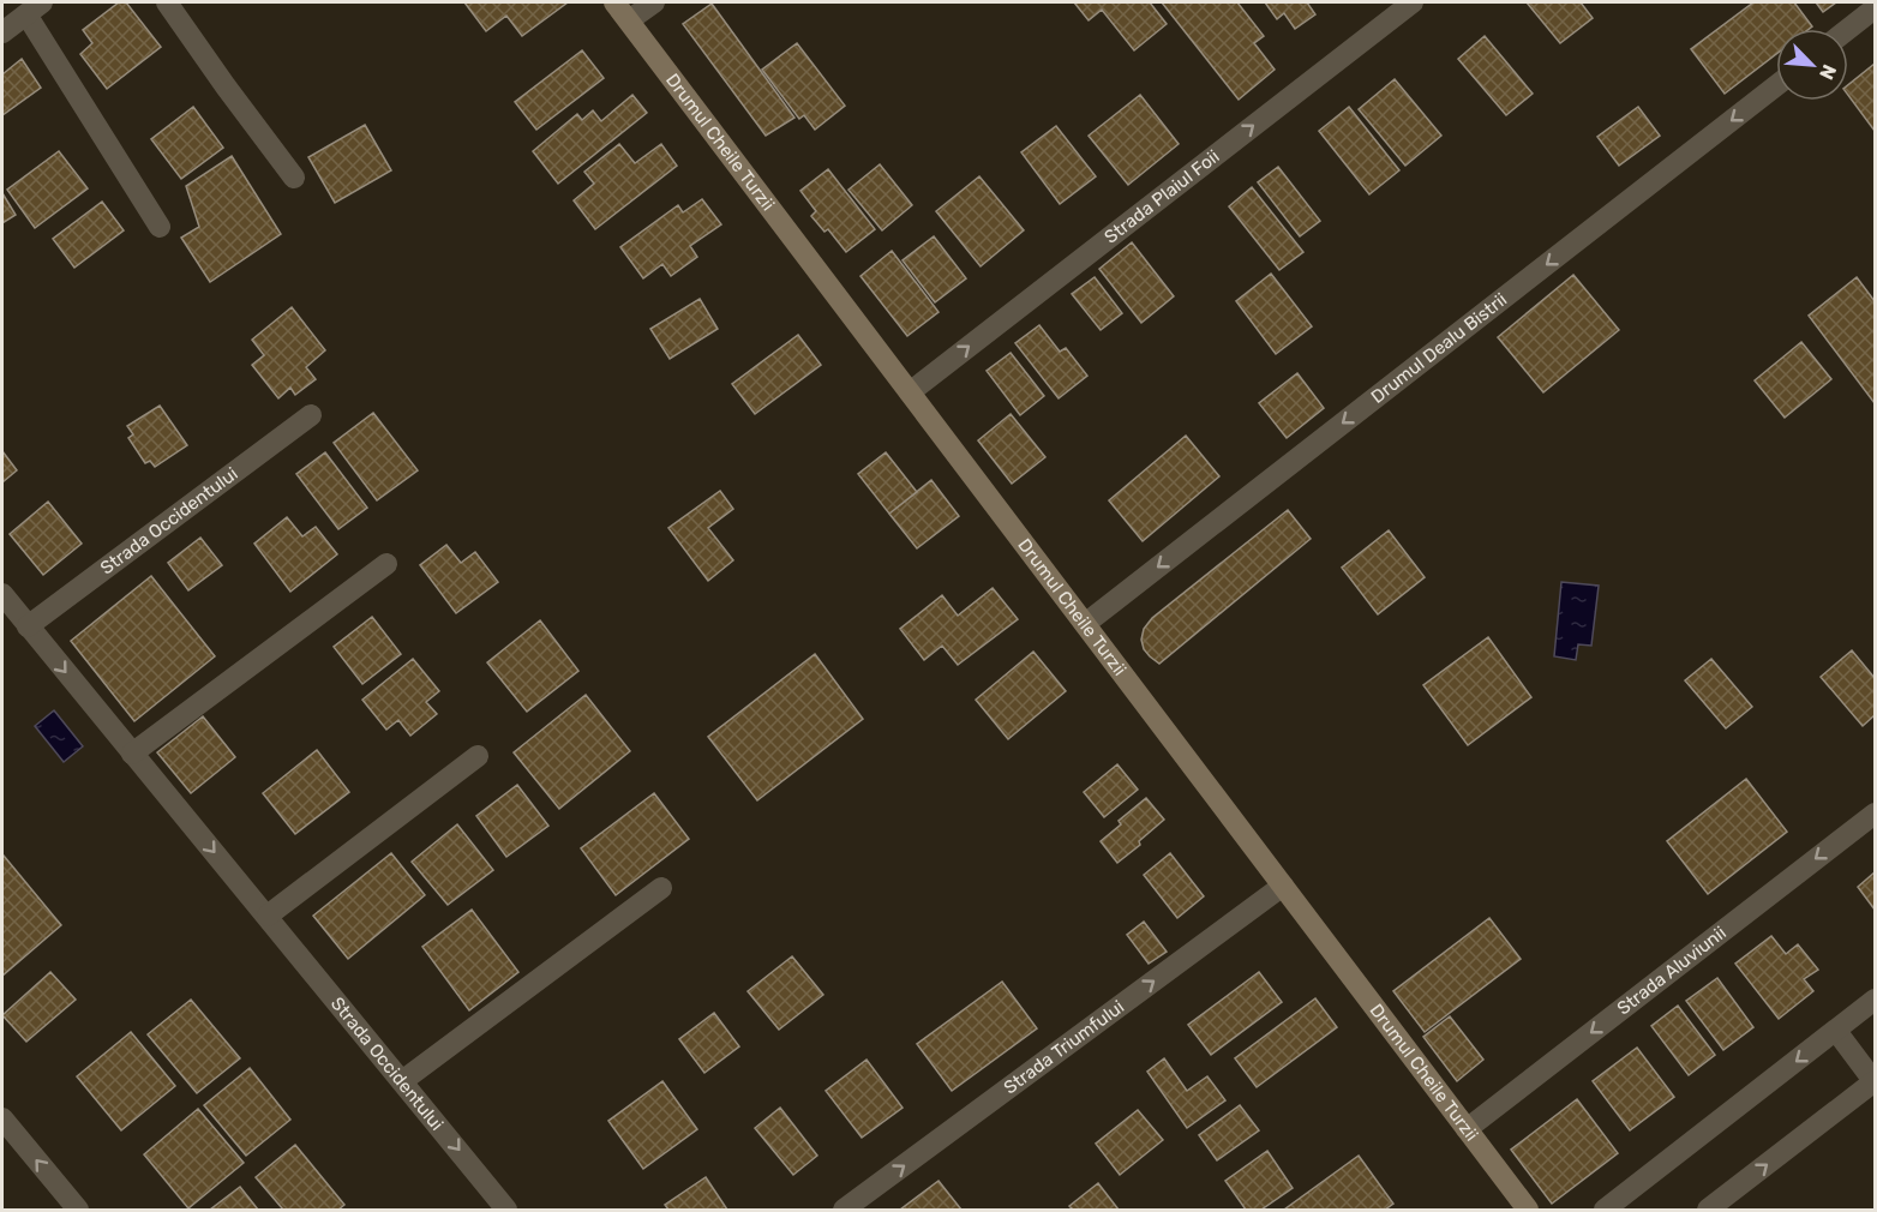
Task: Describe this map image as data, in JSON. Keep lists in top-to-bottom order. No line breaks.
{"streets":{"street":["Drumul Cheile Turzii","Strada Plaiul Foii","Drumul Dealu Bistrii","Strada Occidentului","Strada Aluviunii","Strada Triumfului"]},"crossings":[["Drumul Cheile Turzii","Strada Plaiul Foii"],["Drumul Cheile Turzii","Drumul Dealu Bistrii"],["Drumul Cheile Turzii","Strada Aluviunii"],["Drumul Cheile Turzii","Strada Triumfului"]],"one_way":["Strada Plaiul Foii","Drumul Dealu Bistrii","Strada Occidentului","Strada Triumfului"],"north":"bottom right"}
